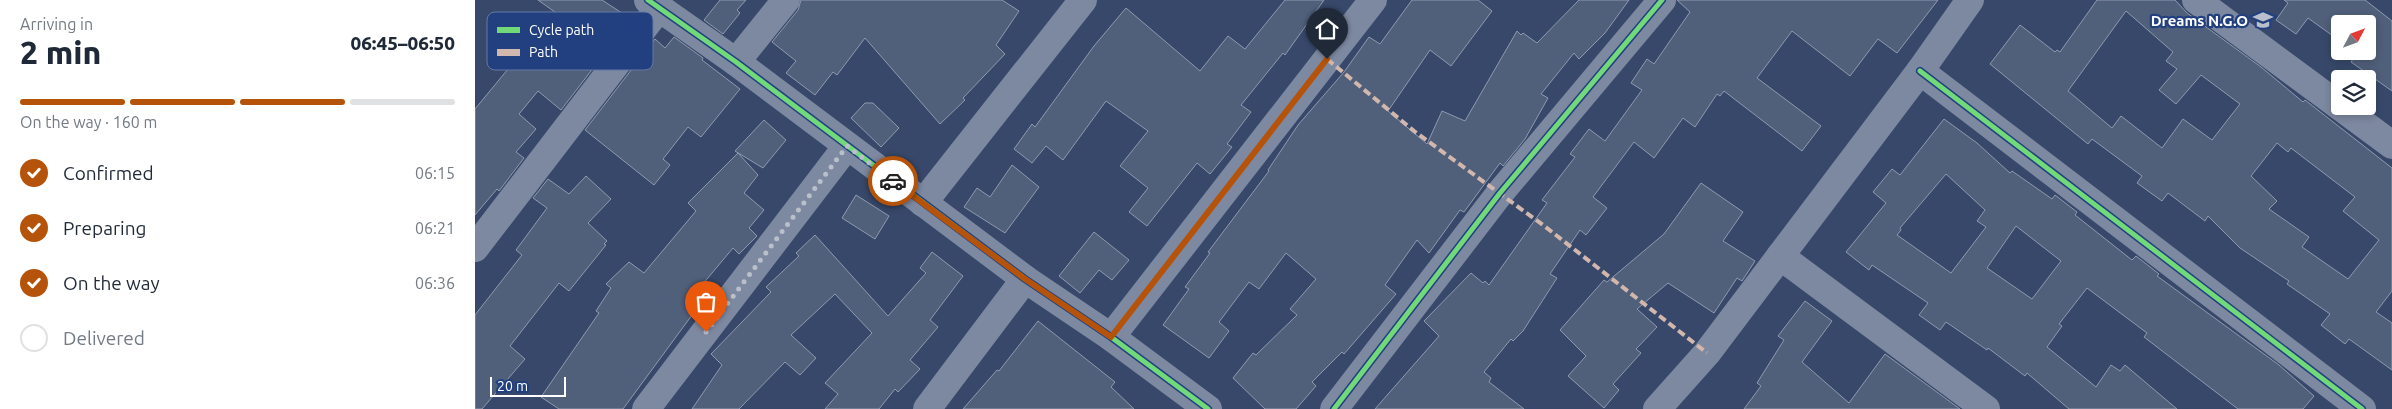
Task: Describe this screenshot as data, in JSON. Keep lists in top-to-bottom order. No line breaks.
{"places":{"school or university":["Dreams N.G.O"]},"legend":["Cycle path","Path"],"scale_bar":"20 m","north":"top right","page":{"heading":["2 min","Arriving in","06:45–06:50"],"bar":"On the way · 160 m","list":[["Confirmed","06:15"],["Preparing","06:21"],["On the way","06:36"],"Delivered"],"scale":"20 m"}}
